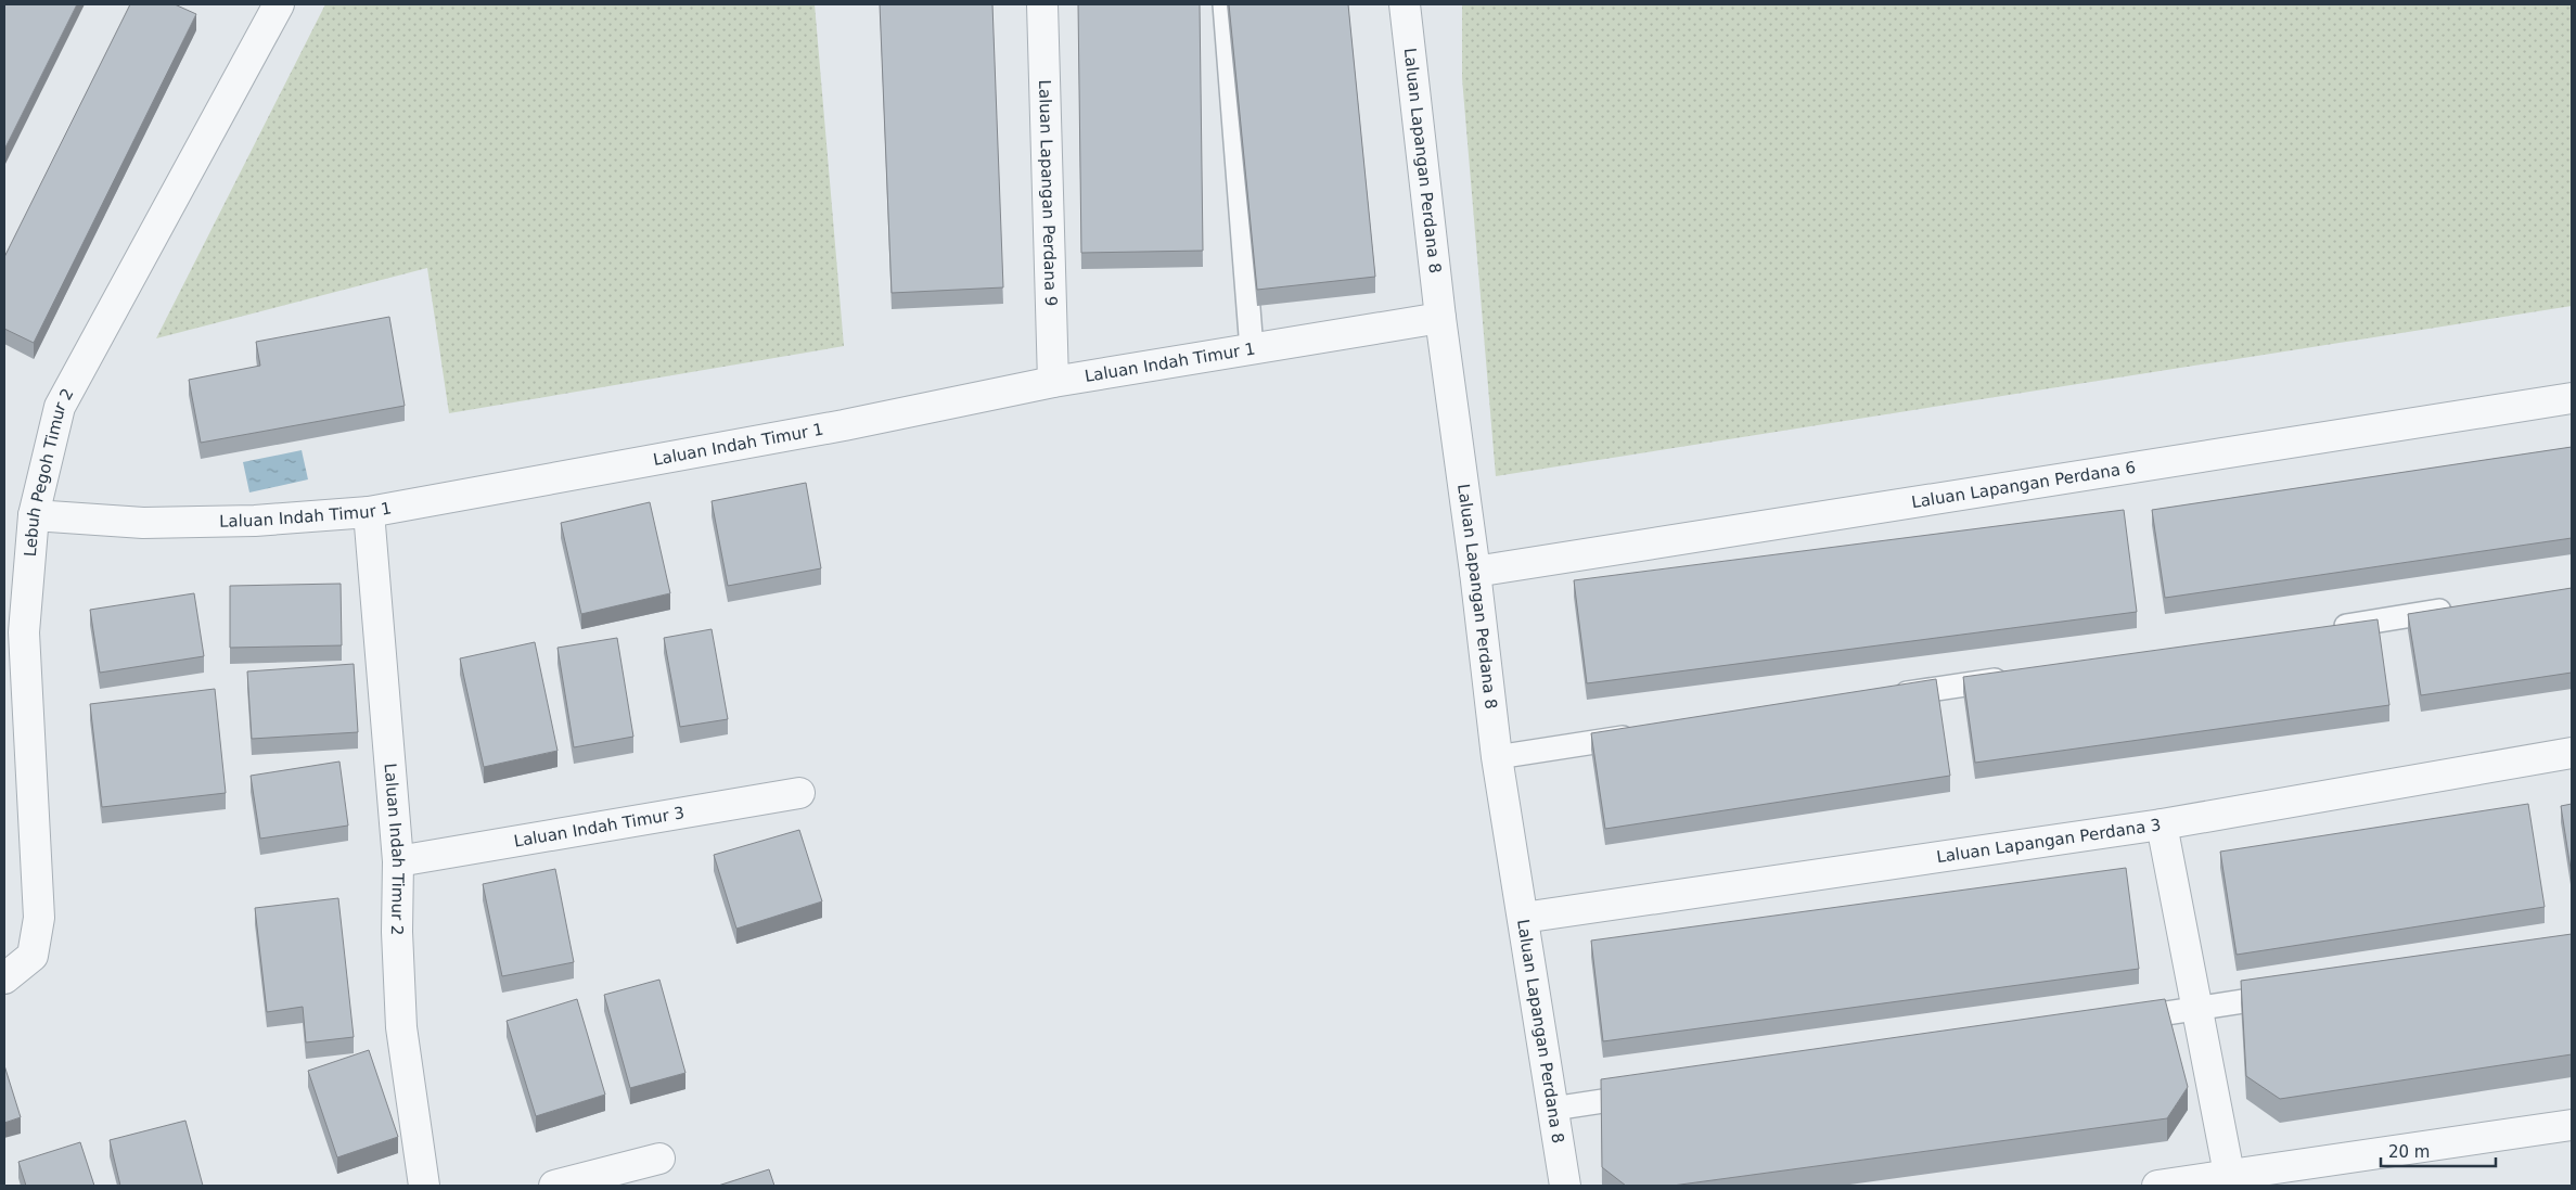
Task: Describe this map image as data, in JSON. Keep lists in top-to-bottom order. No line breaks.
{"streets":{"street":["Laluan Lapangan Perdana 8","Laluan Lapangan Perdana 9","Laluan Indah Timur 1","Lebuh Pegoh Timur 2","Laluan Lapangan Perdana 6","Laluan Indah Timur 3","Laluan Lapangan Perdana 3","Laluan Indah Timur 2"]},"crossings":[["Laluan Lapangan Perdana 8","Laluan Indah Timur 1"],["Laluan Lapangan Perdana 8","Laluan Lapangan Perdana 6"],["Laluan Lapangan Perdana 8","Laluan Lapangan Perdana 3"],["Laluan Lapangan Perdana 9","Laluan Indah Timur 1"],["Laluan Indah Timur 1","Lebuh Pegoh Timur 2"],["Laluan Indah Timur 1","Laluan Indah Timur 2"],["Laluan Indah Timur 3","Laluan Indah Timur 2"]],"scale_bar":"20 m"}
